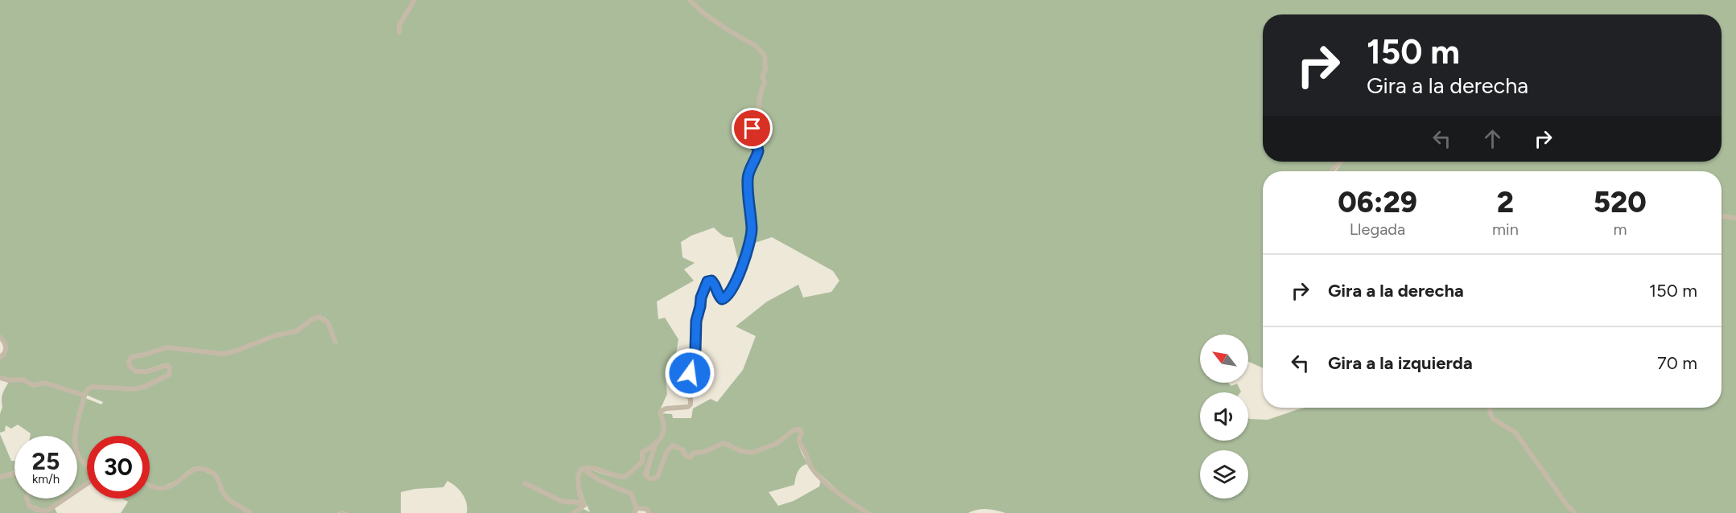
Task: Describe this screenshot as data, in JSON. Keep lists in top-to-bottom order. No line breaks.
{"north":"top left","page":{"turn":["150 m","Gira a la derecha"],"eta":["06:29","Llegada","2","min","520","m"],"list":[{"name":"Gira a la derecha","value":"150 m"},{"name":"Gira a la izquierda","value":"70 m"}],"speed":"25 km/h","limit":"30"}}
